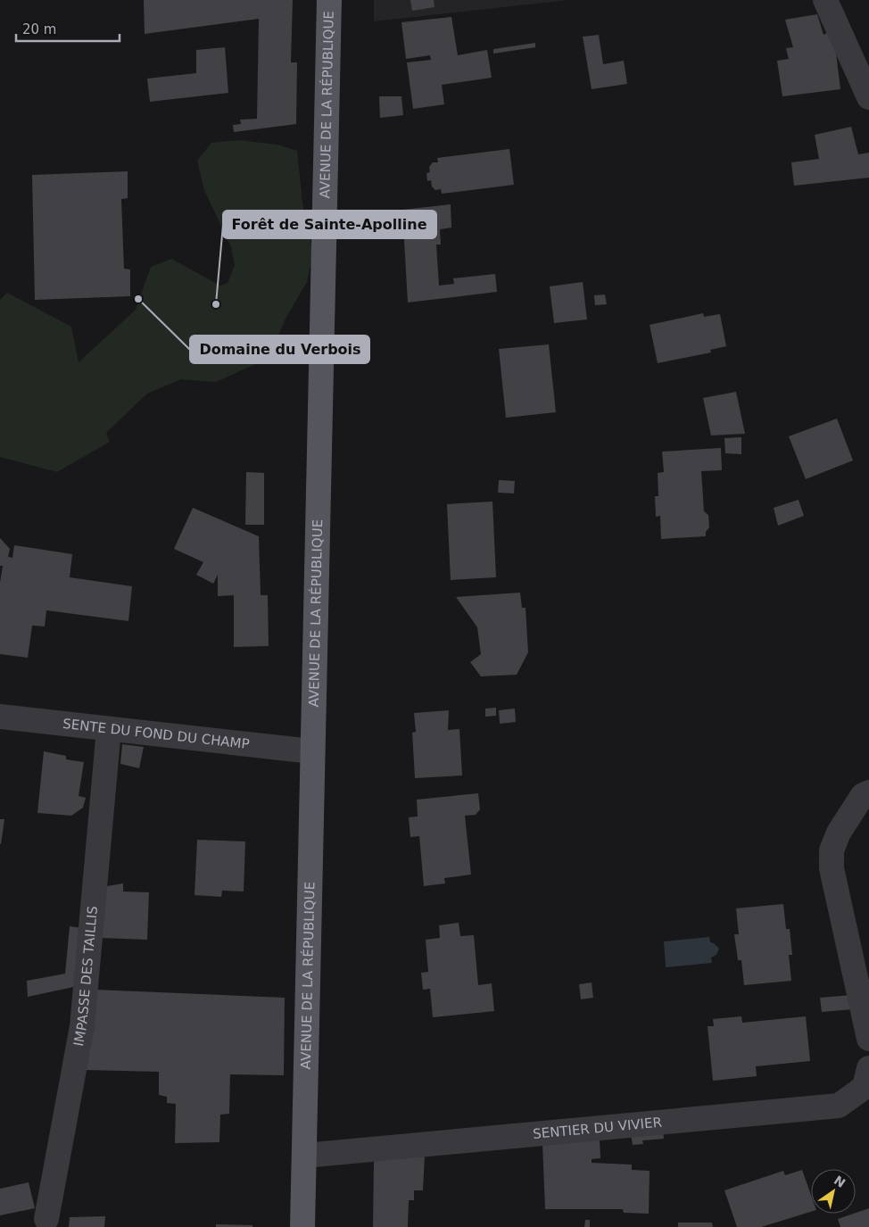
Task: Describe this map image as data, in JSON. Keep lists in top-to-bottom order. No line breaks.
{"streets":{"main road":["AVENUE DE LA RÉPUBLIQUE"],"street":["SENTE DU FOND DU CHAMP","IMPASSE DES TAILLIS","SENTIER DU VIVIER"]},"crossings":[["AVENUE DE LA RÉPUBLIQUE","SENTE DU FOND DU CHAMP"],["AVENUE DE LA RÉPUBLIQUE","SENTIER DU VIVIER"],["SENTE DU FOND DU CHAMP","IMPASSE DES TAILLIS"]],"places":["Domaine du Verbois","Forêt de Sainte-Apolline"],"scale_bar":"20 m","north":"top right"}
